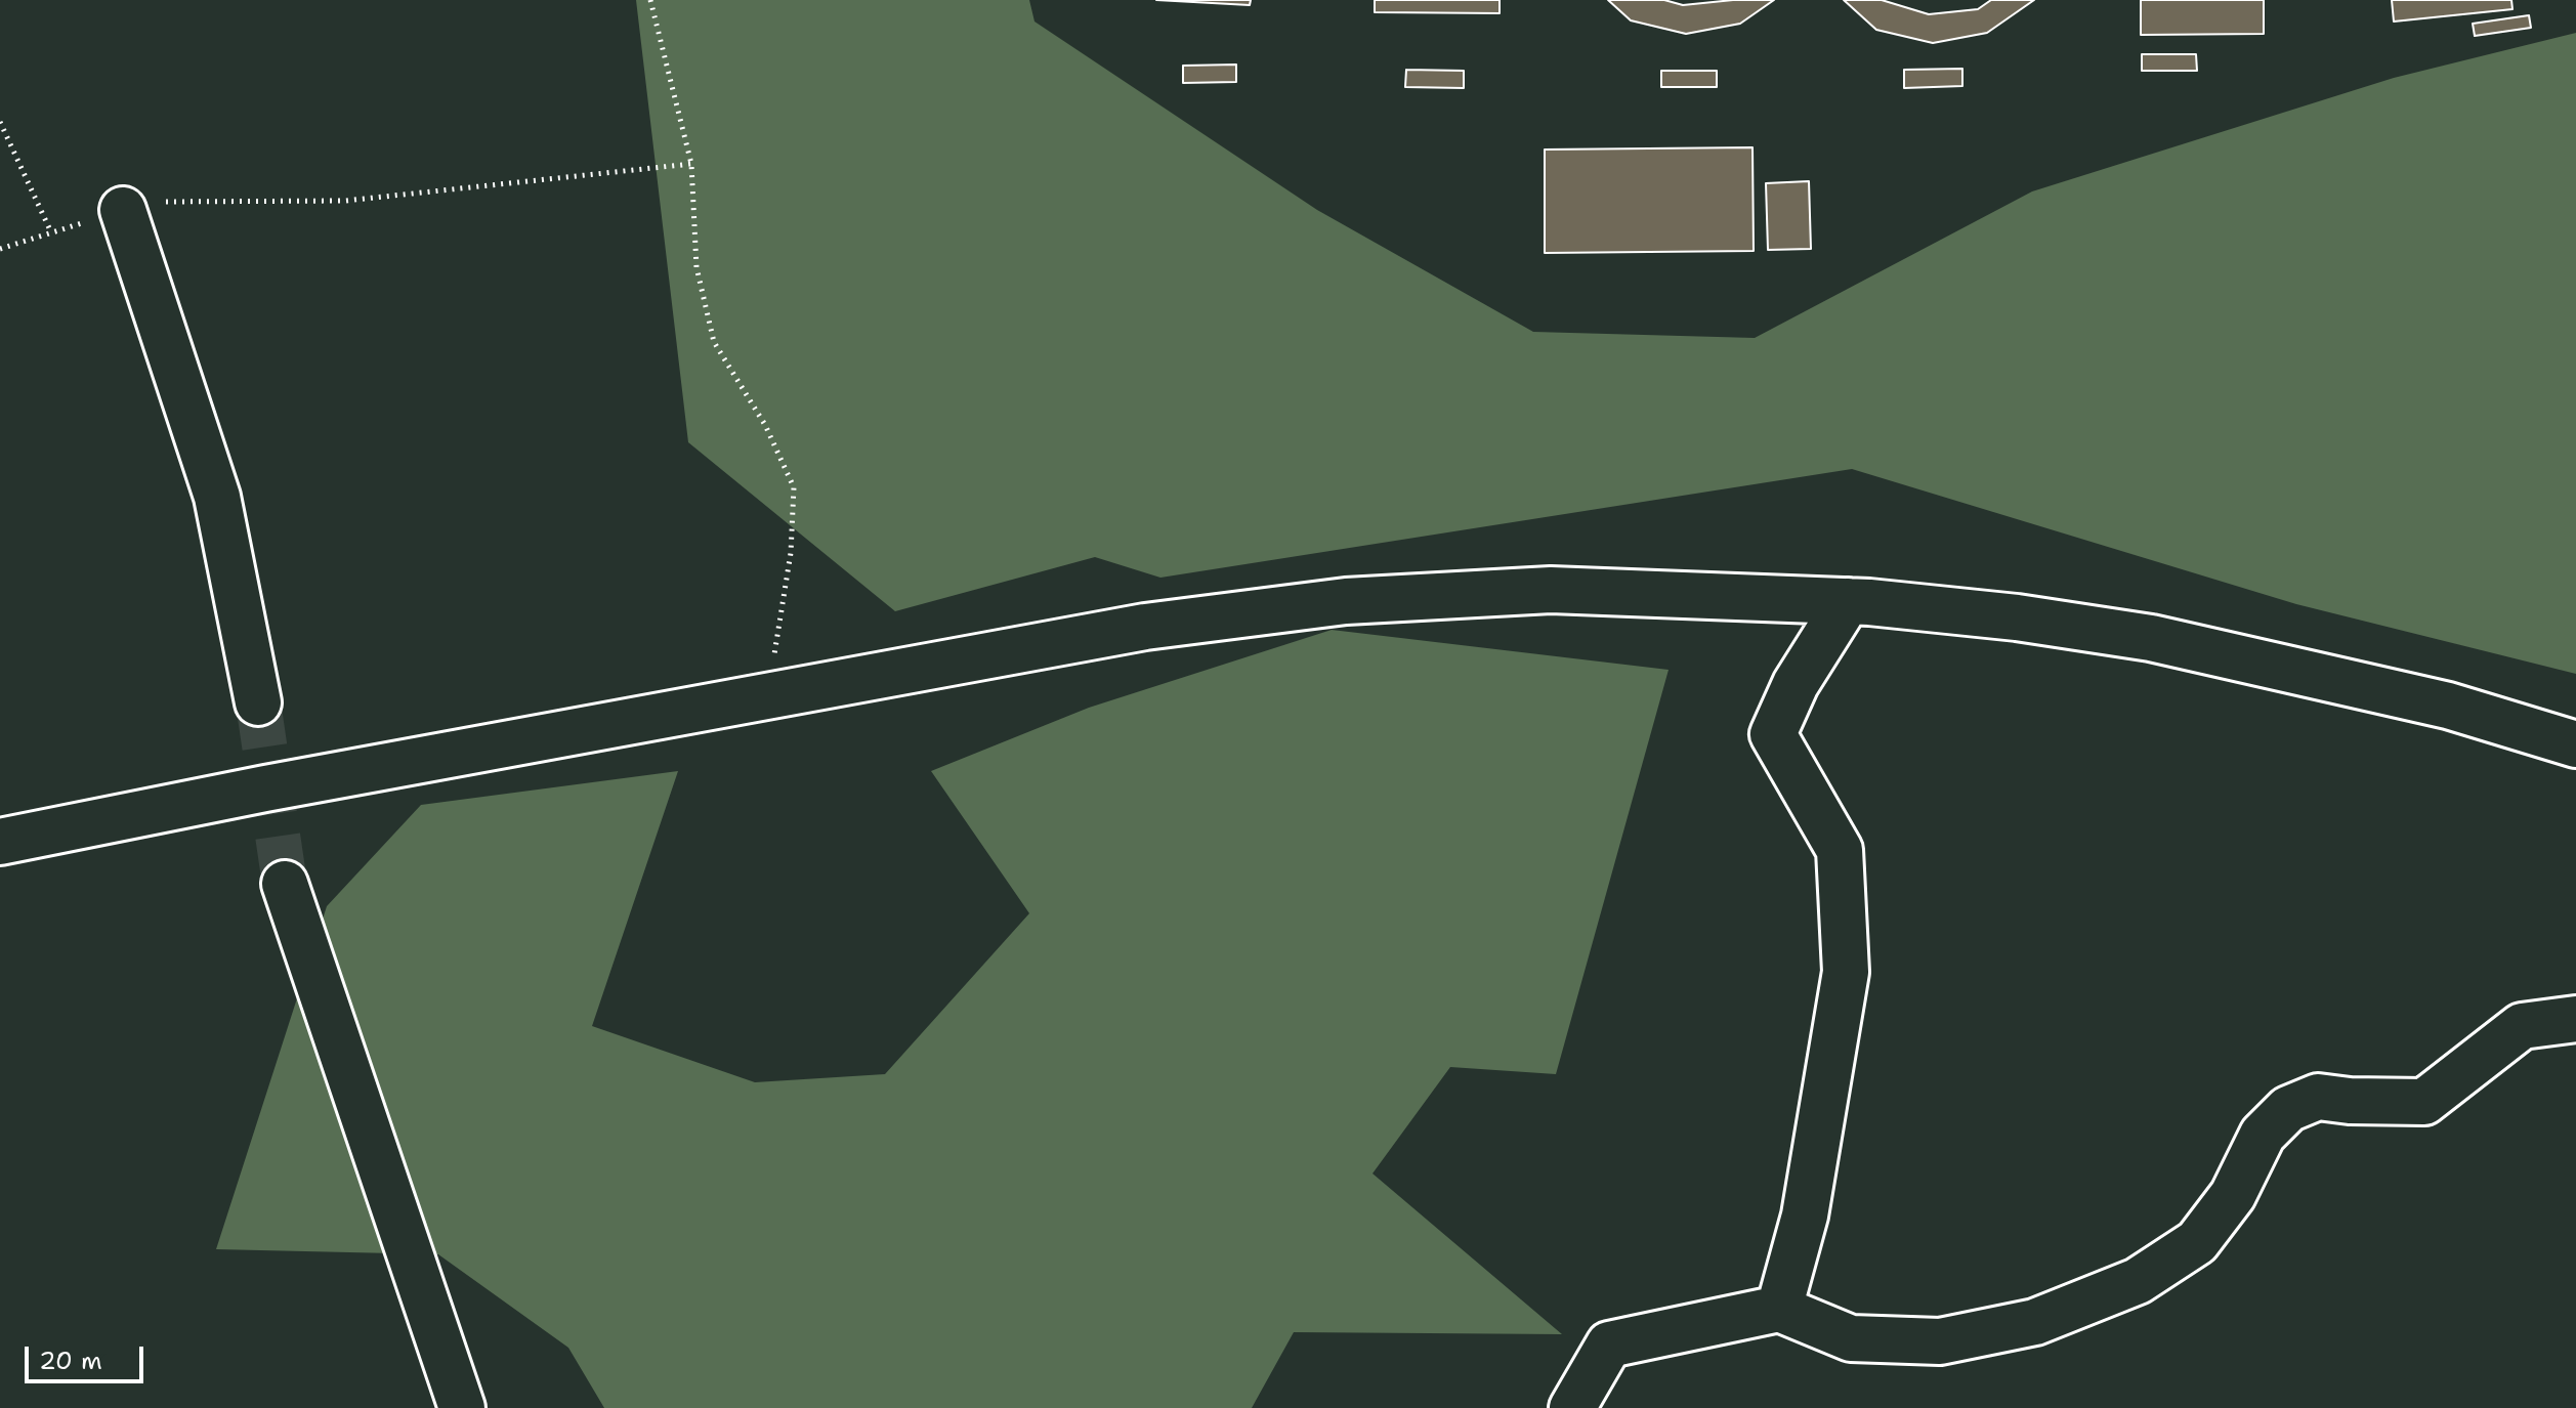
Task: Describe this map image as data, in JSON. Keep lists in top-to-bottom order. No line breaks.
{"scale_bar":"20 m"}
